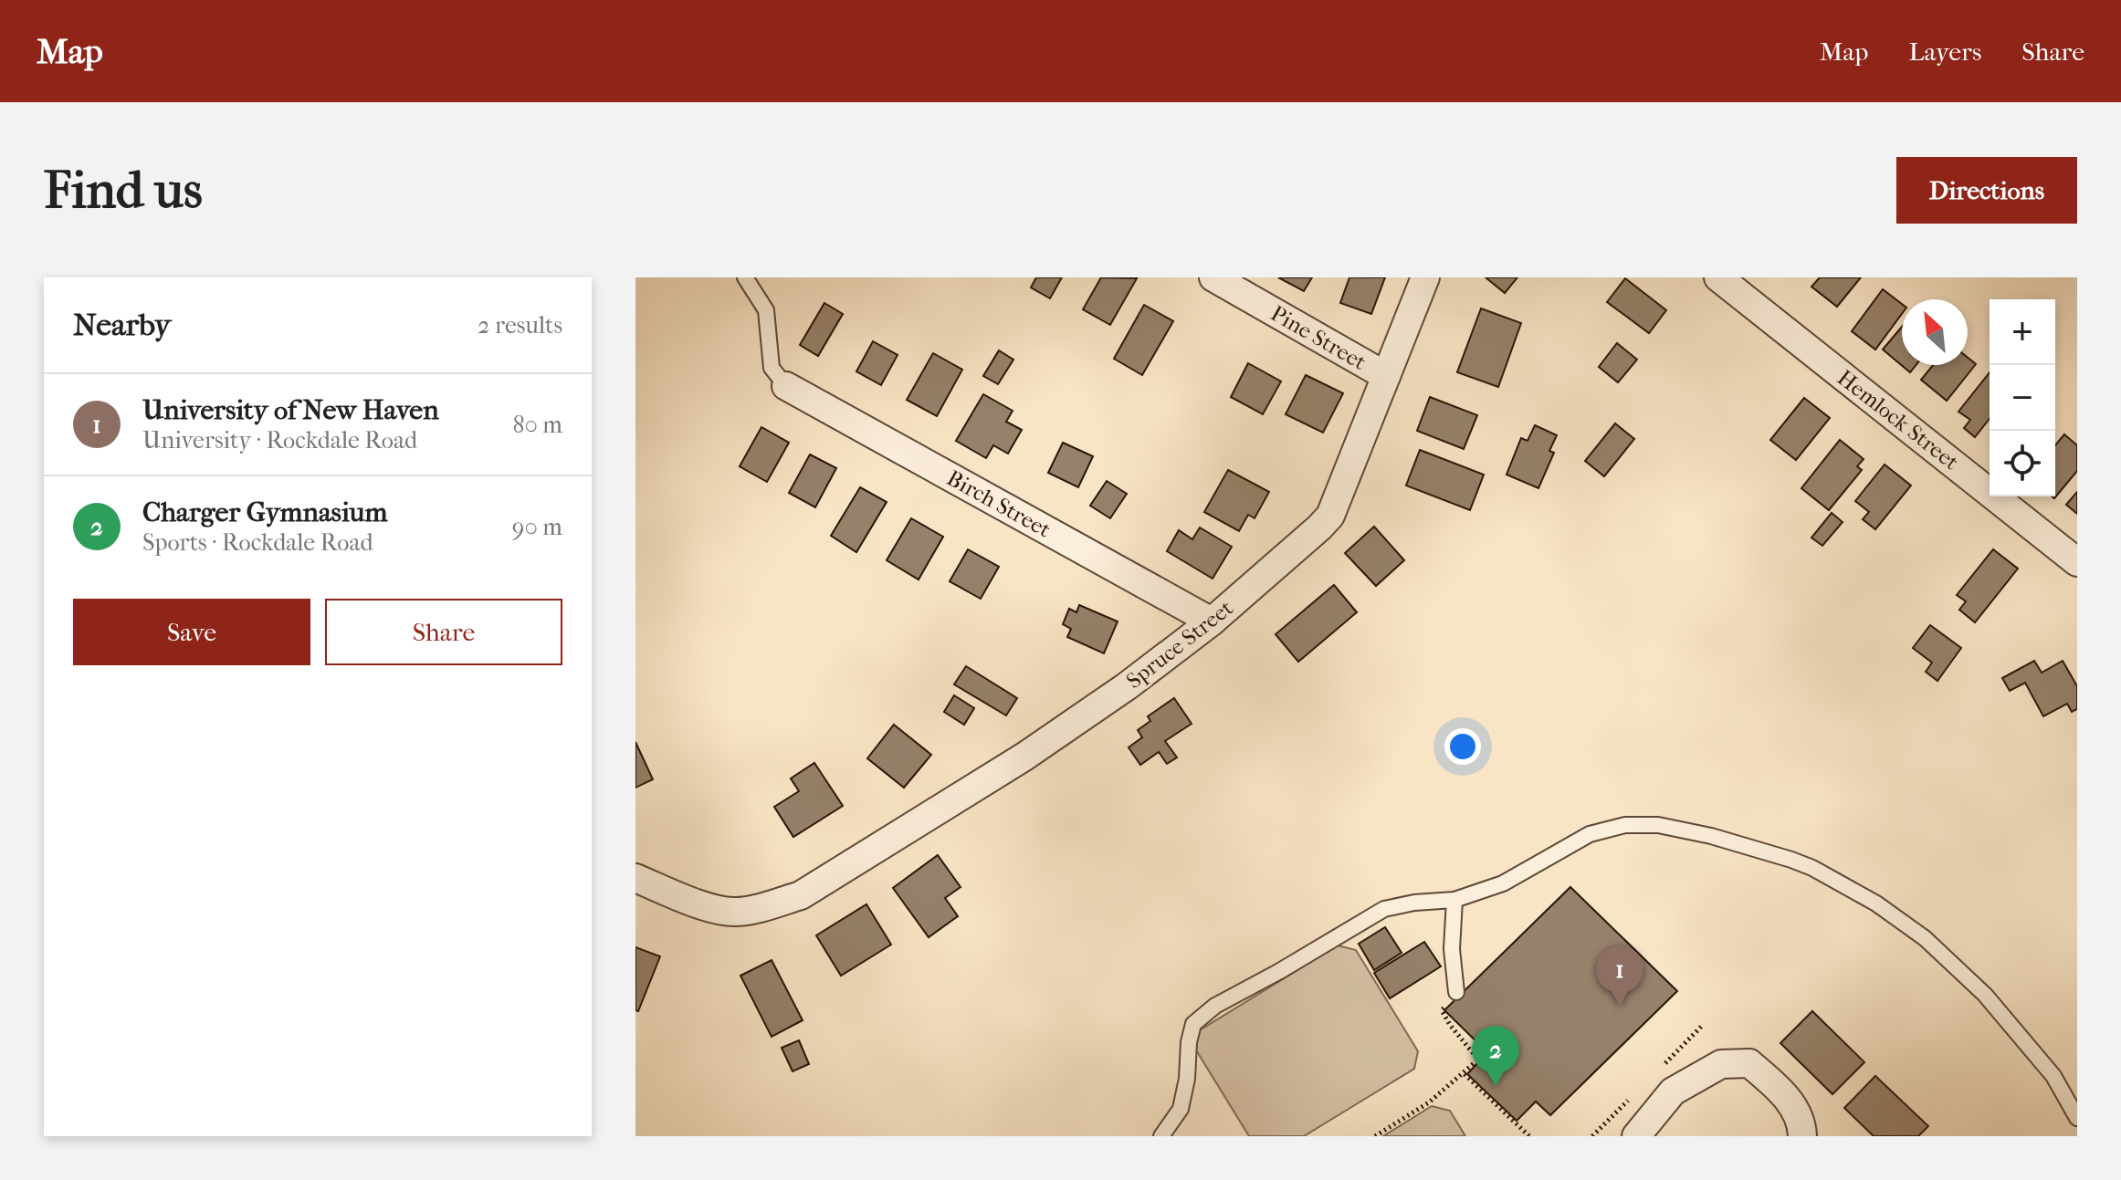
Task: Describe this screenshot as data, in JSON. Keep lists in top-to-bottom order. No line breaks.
{"streets":{"street":["Pine Street","Hemlock Street","Birch Street","Spruce Street"]},"crossings":[["Pine Street","Spruce Street"],["Birch Street","Spruce Street"]],"north":"top left","page":{"header":"Map","nav":["Map","Layers","Share"],"buttons":["Directions",["Save","Share"]],"title":"Find us","heading":["Nearby","2 results"],"map_buttons":["+","−"],"list":[{"mark":"1","name":"University of New Haven","note":"University · Rockdale Road","value":"80 m"},{"mark":"2","name":"Charger Gymnasium","note":"Sports · Rockdale Road","value":"90 m"}],"pins":["1","2"]}}
